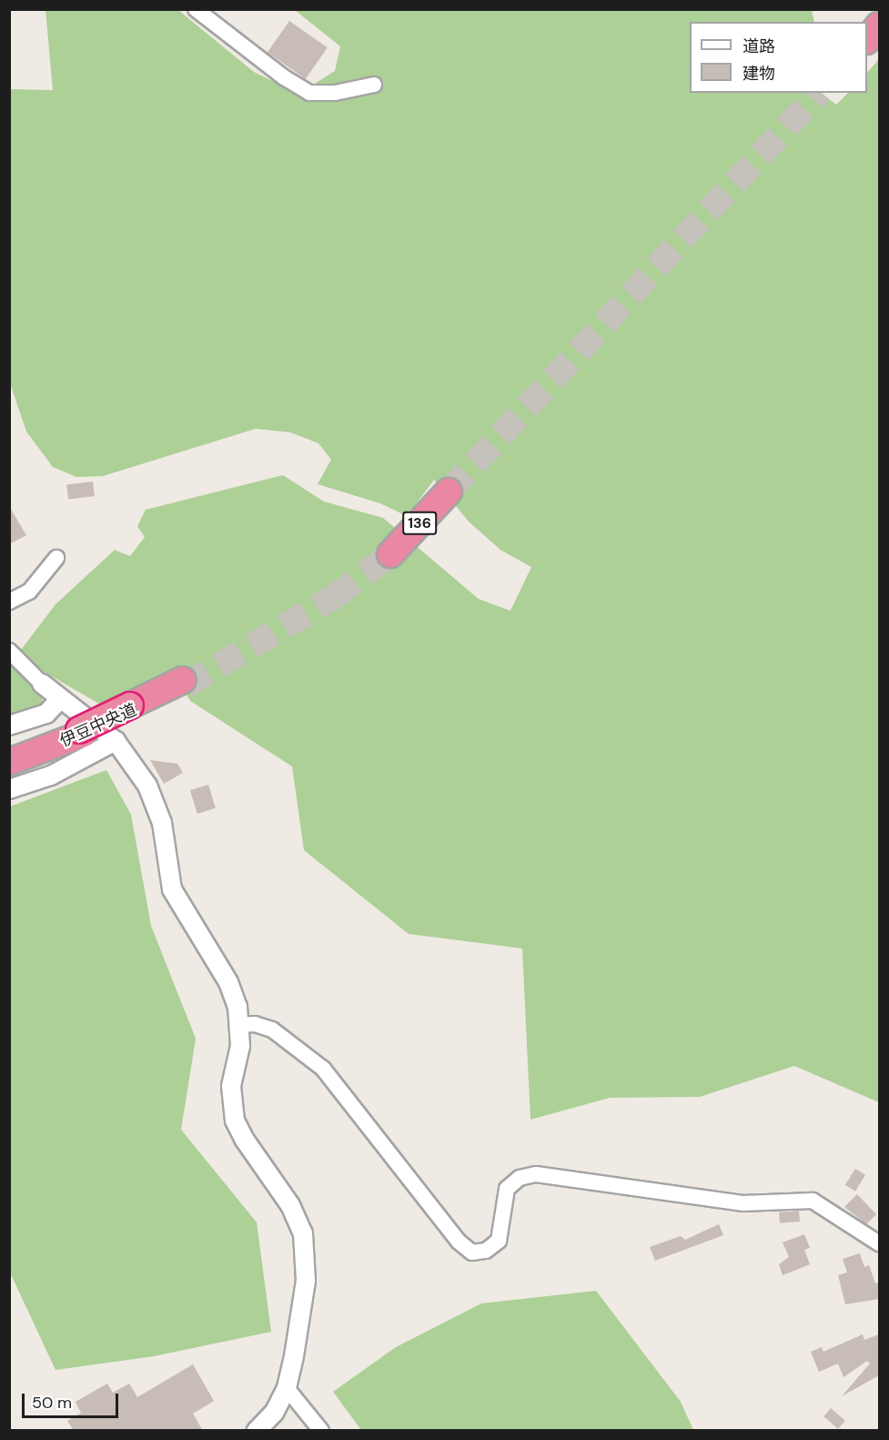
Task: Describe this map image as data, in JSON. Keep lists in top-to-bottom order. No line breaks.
{"streets":{"highway":["136","伊豆中央道"]},"legend":["道路","建物"],"scale_bar":"50 m"}
